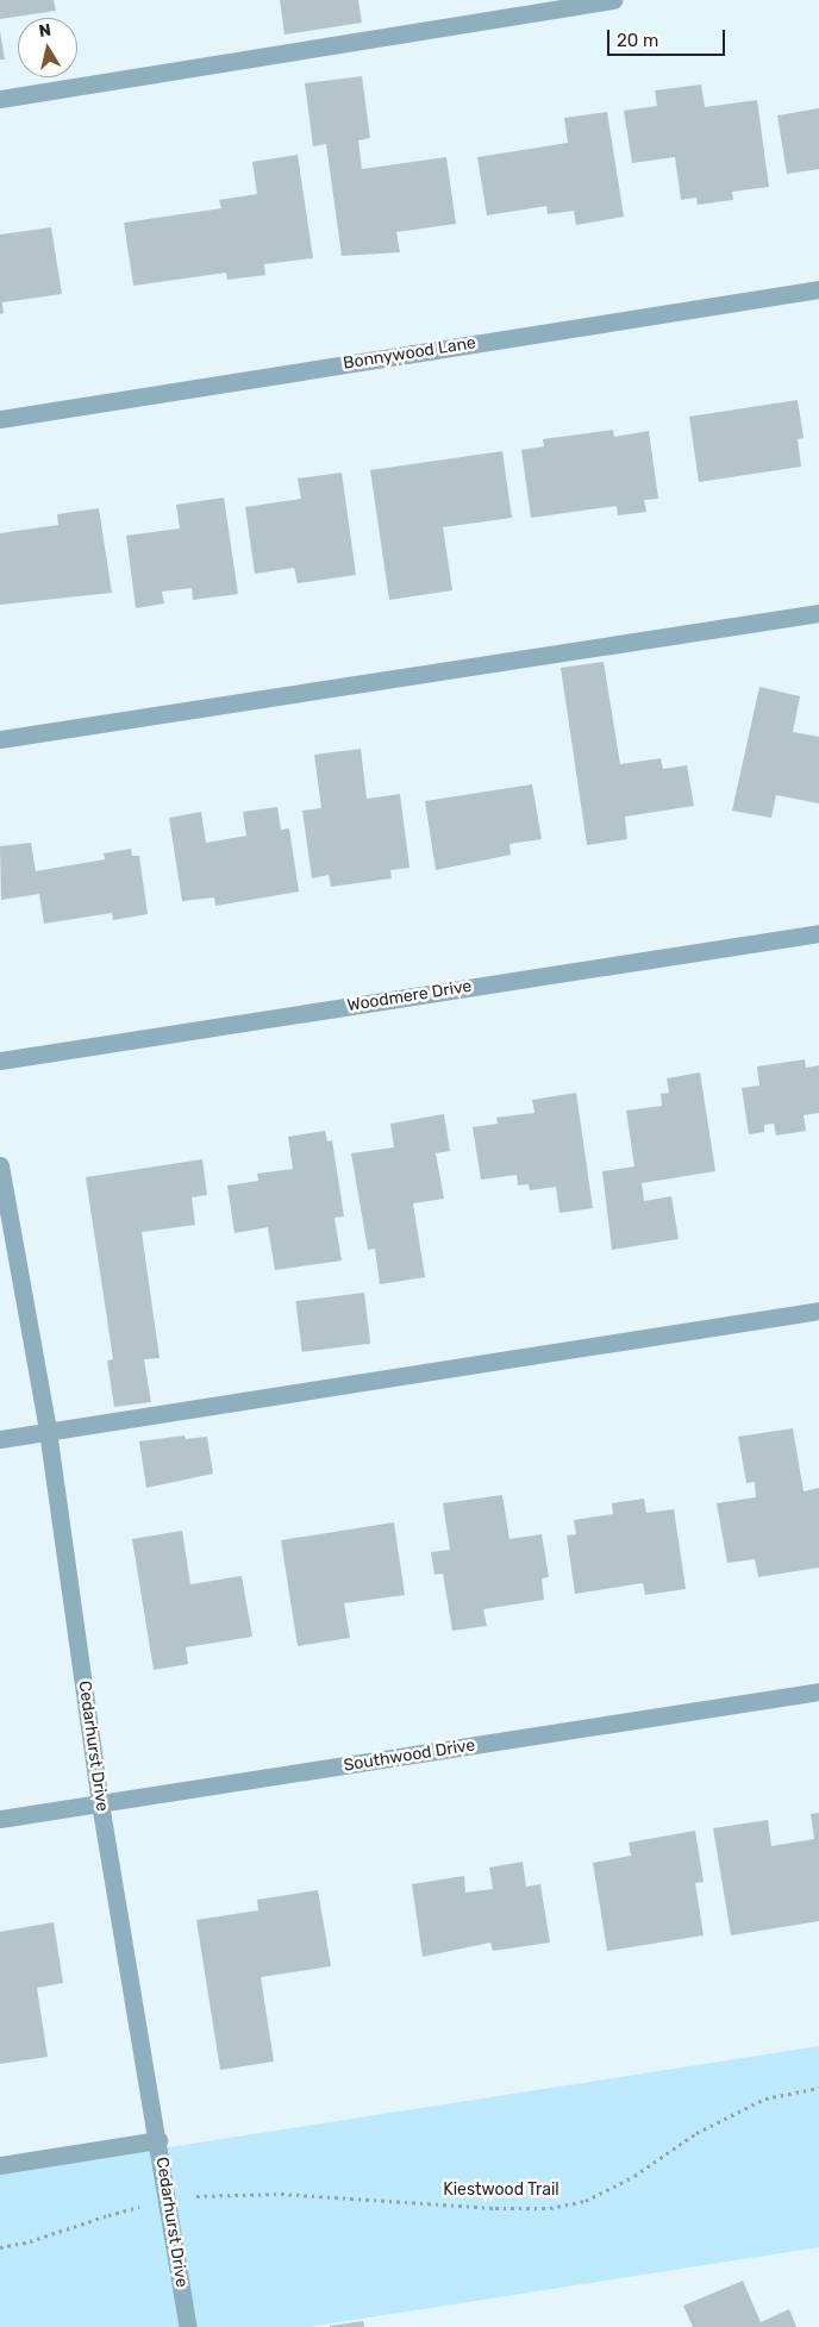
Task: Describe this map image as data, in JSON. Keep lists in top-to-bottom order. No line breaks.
{"streets":{"street":["Bonnywood Lane","Woodmere Drive","Cedarhurst Drive","Southwood Drive"],"path":["Kiestwood Trail"]},"crossings":[["Cedarhurst Drive","Southwood Drive"]],"scale_bar":"20 m","north":"top"}
